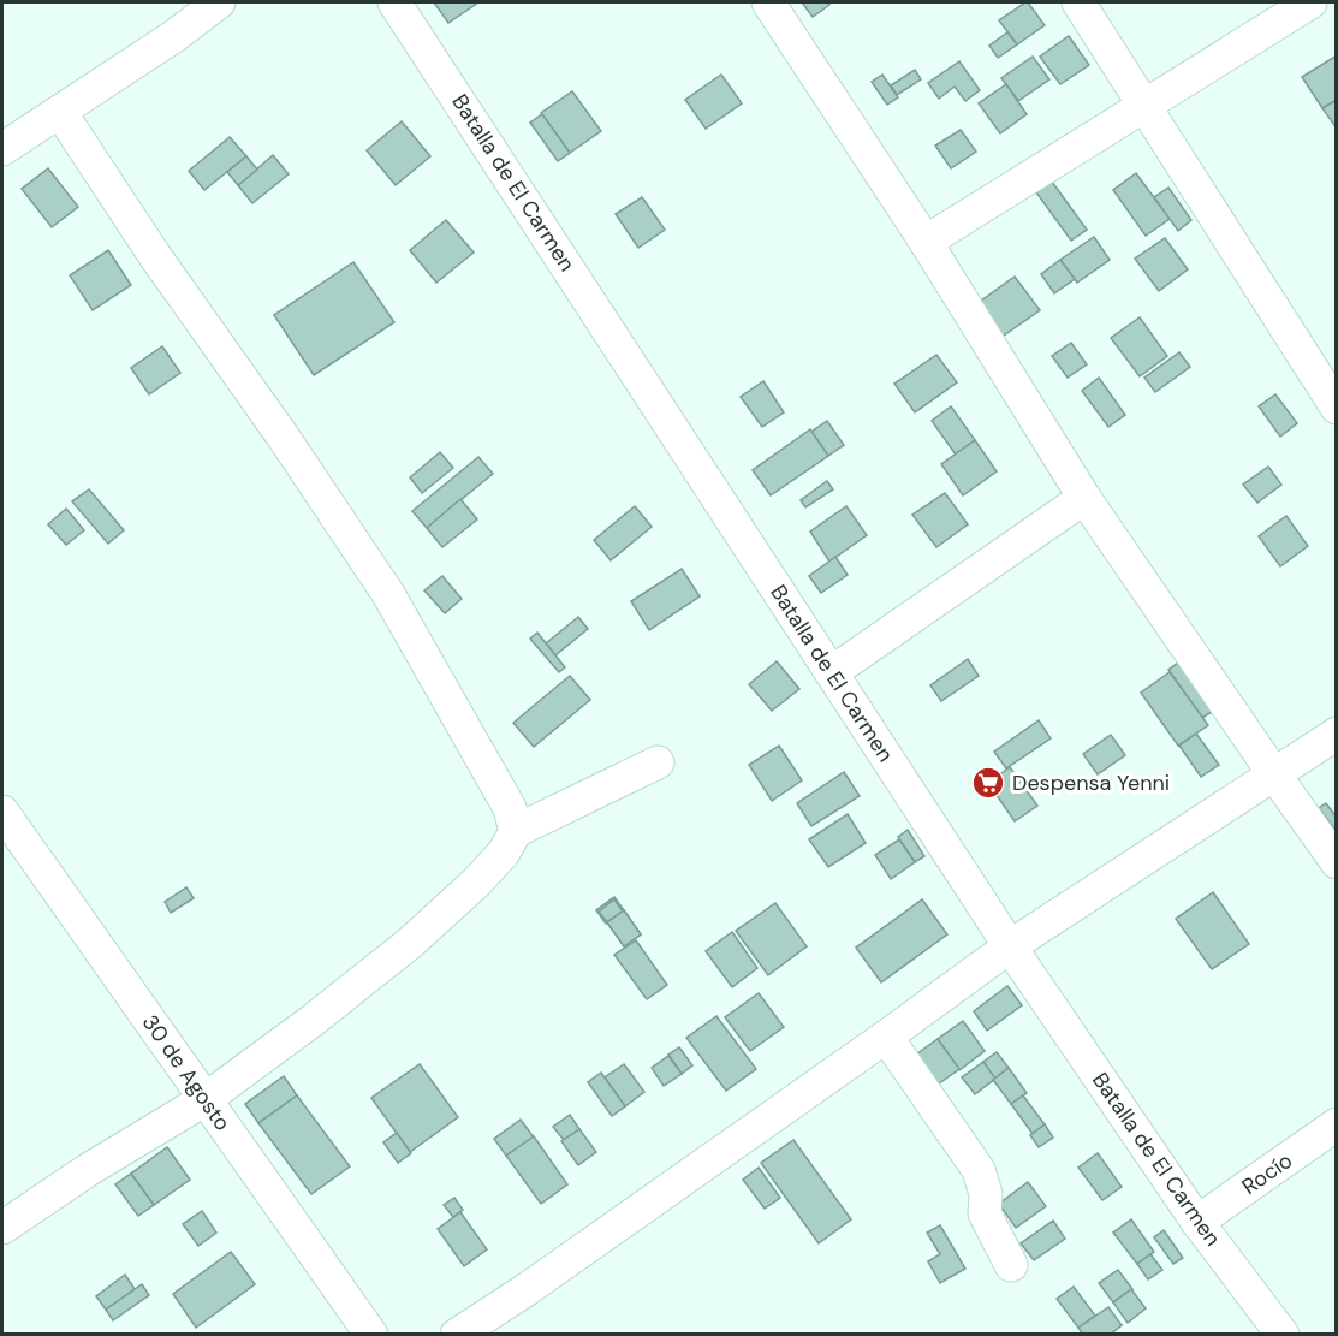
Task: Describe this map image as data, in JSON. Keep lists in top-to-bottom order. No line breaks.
{"streets":{"street":["Batalla de El Carmen","30 de Agosto","Rocío"]},"crossings":[["Batalla de El Carmen","Rocío"]],"places":{"supermarket":["Despensa Yenni"]}}
